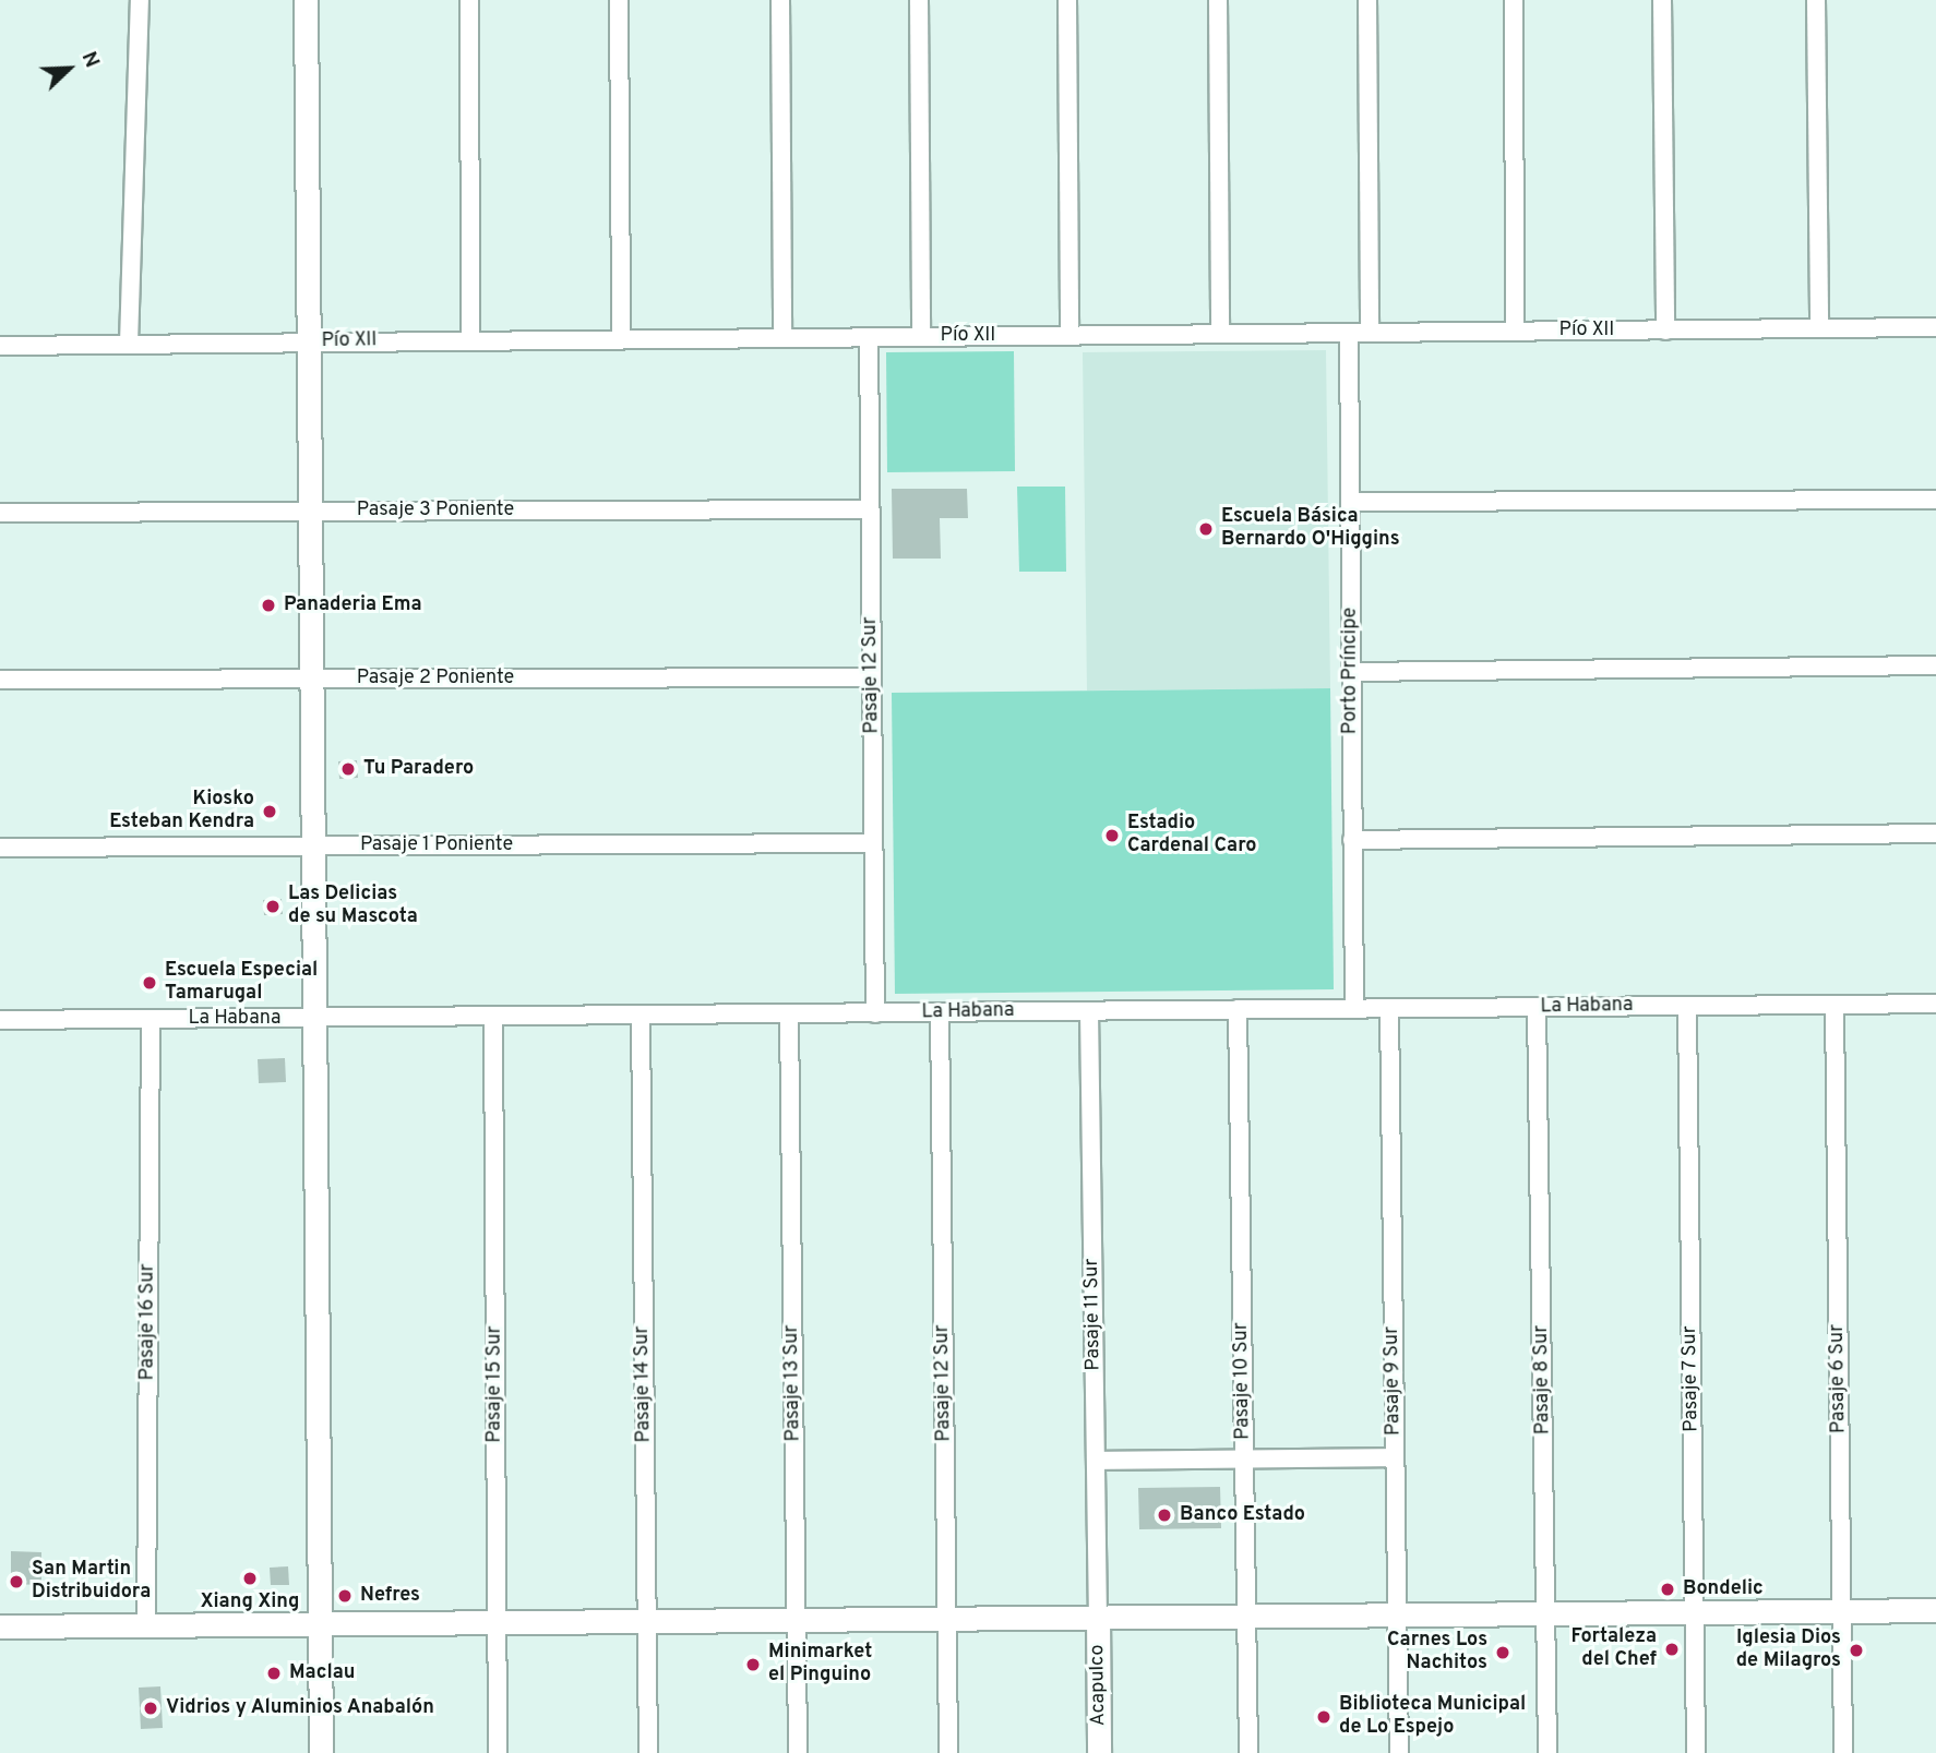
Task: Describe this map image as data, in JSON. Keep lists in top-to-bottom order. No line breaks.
{"streets":{"main road":["Acapulco"],"street":["Pío XII","Pasaje 3 Poniente","Porto Príncipe","Pasaje 12 Sur","Pasaje 2 Poniente","Pasaje 1 Poniente","La Habana","Pasaje 11 Sur","Pasaje 16 Sur","Pasaje 7 Sur","Pasaje 6 Sur","Pasaje 8 Sur","Pasaje 10 Sur","Pasaje 9 Sur","Pasaje 13 Sur","Pasaje 15 Sur","Pasaje 14 Sur"]},"crossings":[["Pío XII","Porto Príncipe"],["Pío XII","Pasaje 12 Sur"],["Pasaje 3 Poniente","Pasaje 12 Sur"],["Porto Príncipe","La Habana"],["Pasaje 12 Sur","Pasaje 2 Poniente"],["Pasaje 12 Sur","Pasaje 1 Poniente"],["Pasaje 12 Sur","La Habana"],["La Habana","Pasaje 11 Sur"],["La Habana","Pasaje 16 Sur"],["La Habana","Pasaje 7 Sur"],["La Habana","Pasaje 6 Sur"],["La Habana","Pasaje 8 Sur"],["La Habana","Pasaje 10 Sur"],["La Habana","Pasaje 9 Sur"],["La Habana","Pasaje 13 Sur"],["La Habana","Pasaje 15 Sur"],["La Habana","Pasaje 14 Sur"],["Pasaje 11 Sur","Acapulco"]],"places":["Escuela Básica Bernardo O'Higgins","Panaderia Ema","Tu Paradero","Kiosko Esteban Kendra","Estadio Cardenal Caro","Las Delicias de su Mascota","Escuela Especial Tamarugal","Banco Estado","Xiang Xing","San Martin Distribuidora","Bondelic","Nefres","Fortaleza del Chef","Iglesia Dios de Milagros","Carnes Los Nachitos","Minimarket el Pinguino","Maclau","Vidrios y Aluminios Anabalón","Biblioteca Municipal de Lo Espejo"],"north":"top right"}
